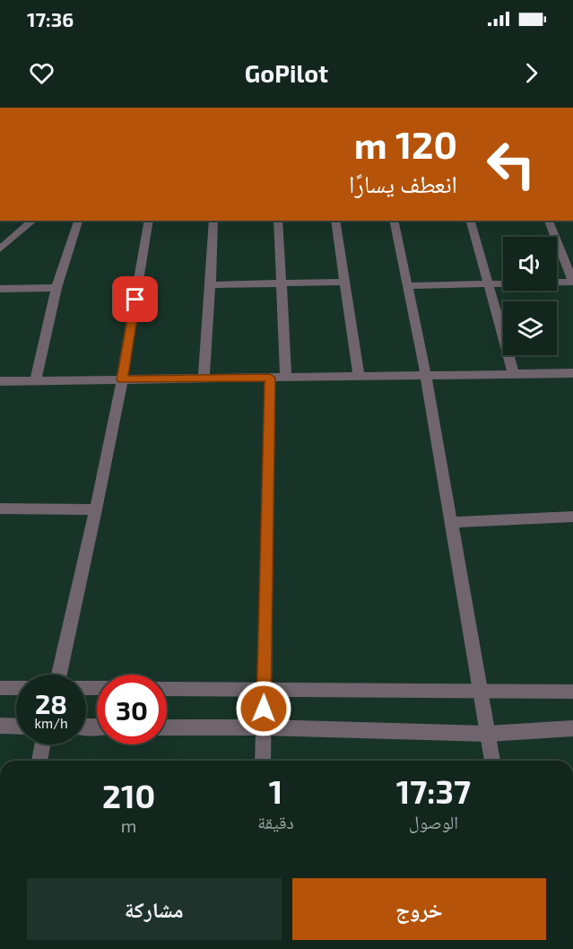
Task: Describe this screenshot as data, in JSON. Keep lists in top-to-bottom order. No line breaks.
{"page":{"status":"17:36","header":"GoPilot","turn":["120 m","انعطف يسارًا"],"speed":"28 km/h","limit":"30","eta":["17:37","الوصول","1","دقيقة","210","m"],"buttons":["خروج","مشاركة"]}}
